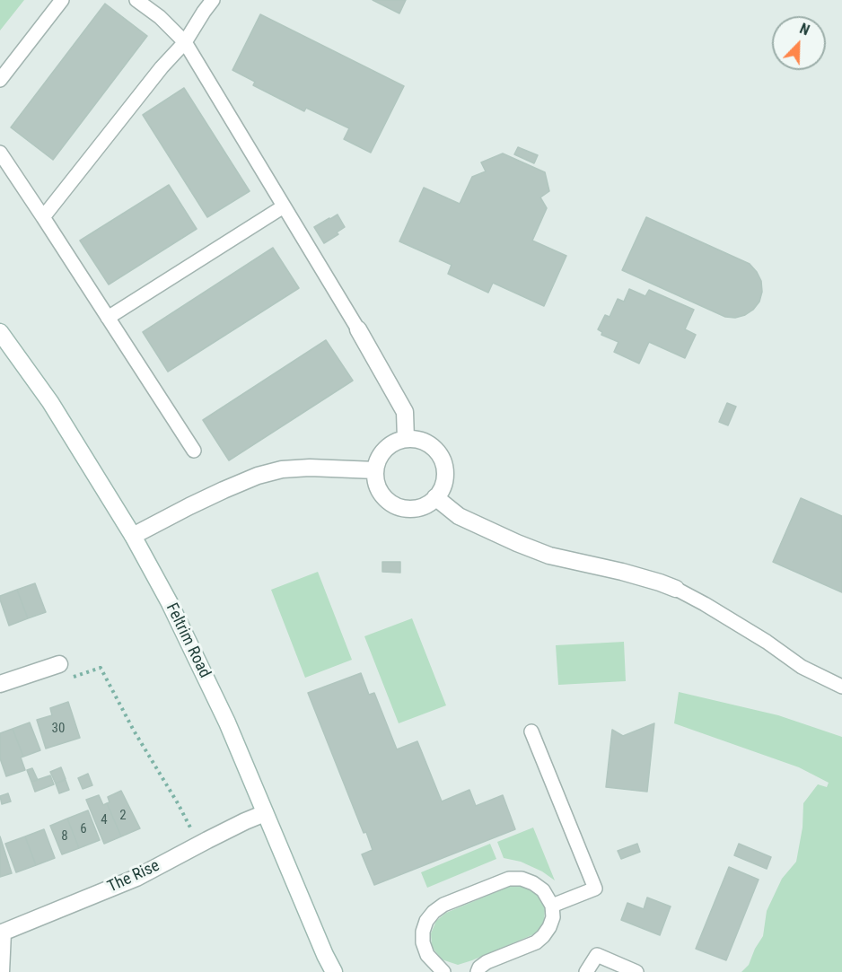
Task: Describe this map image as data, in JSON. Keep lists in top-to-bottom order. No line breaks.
{"streets":{"street":["Feltrim Road","The Rise"]},"crossings":[["Feltrim Road","The Rise"]],"house_numbers":["30","2","4","6","8"],"north":"top right"}
